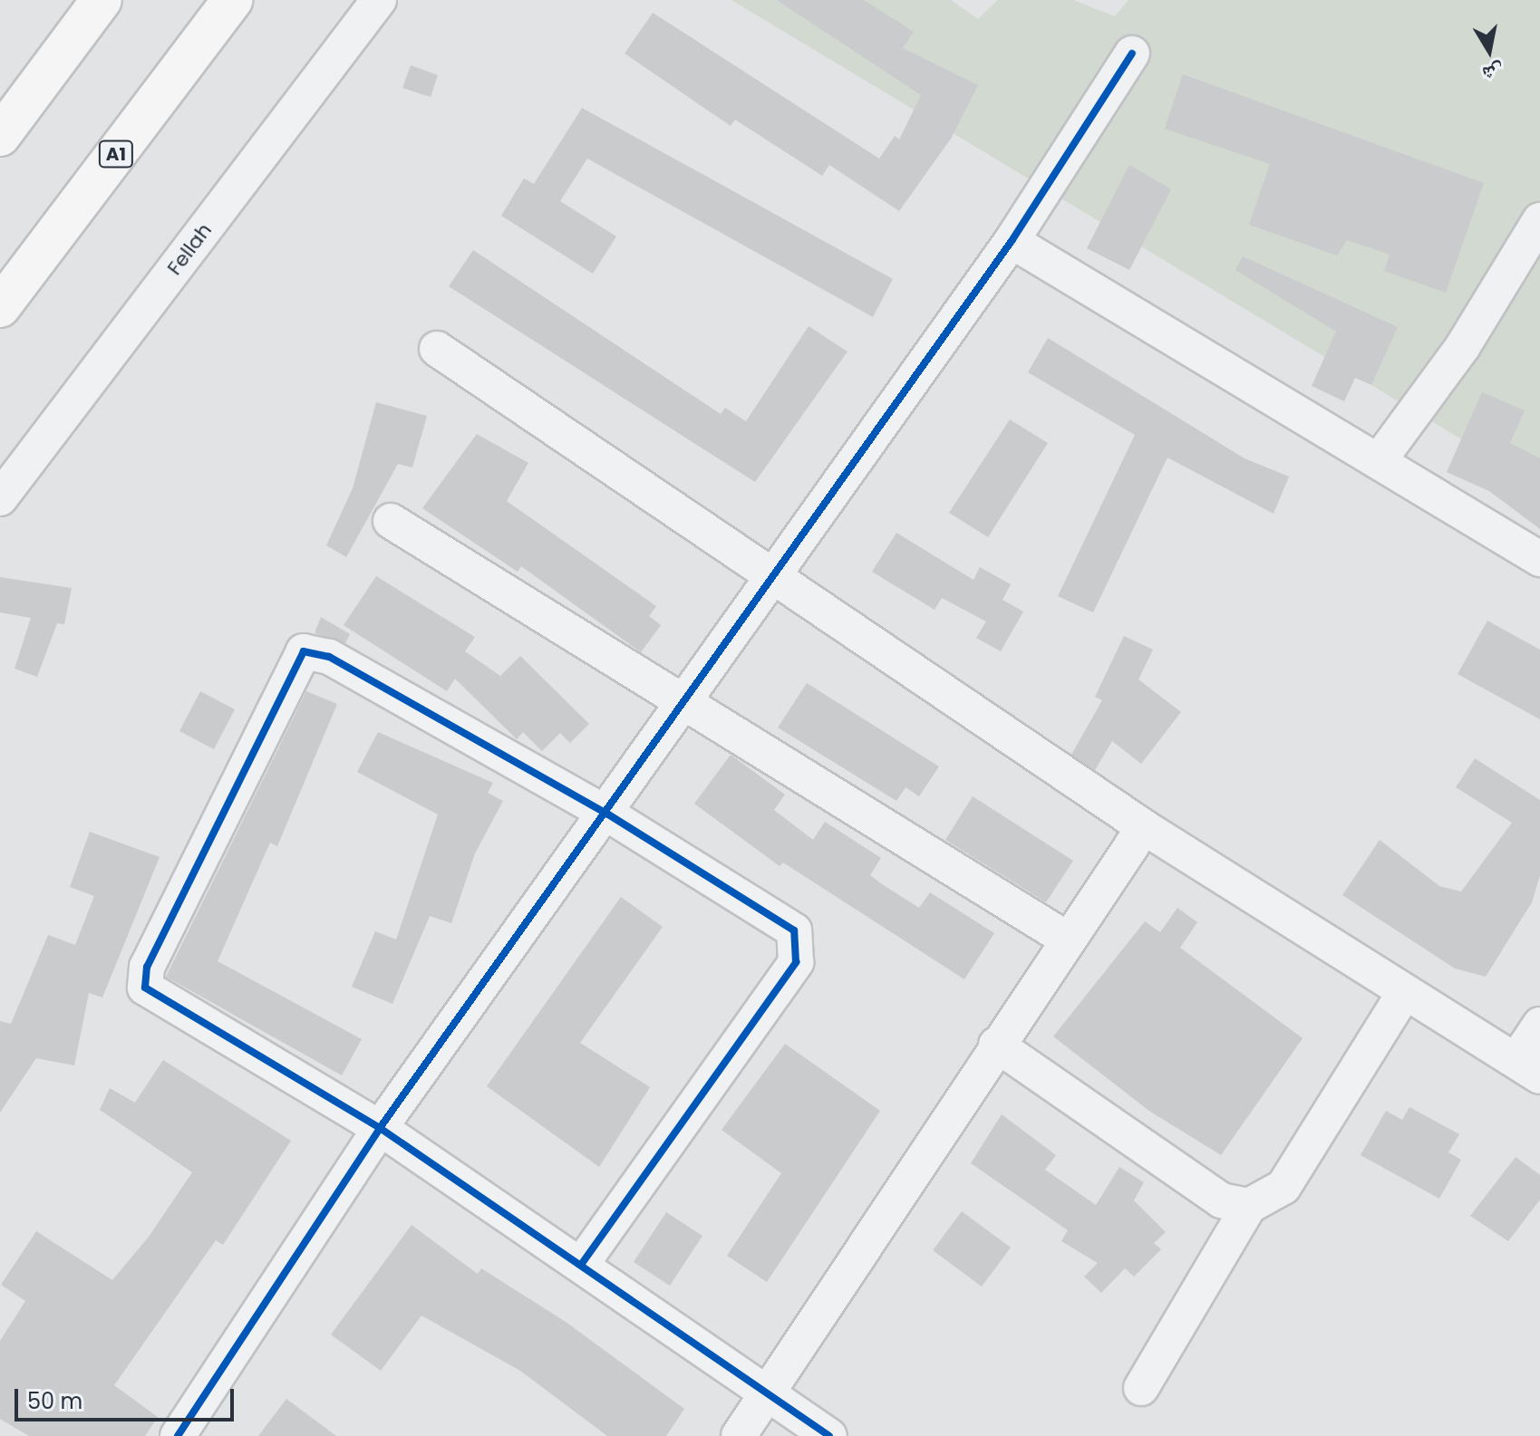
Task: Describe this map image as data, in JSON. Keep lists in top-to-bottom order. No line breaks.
{"streets":{"highway":["A1"],"street":["Fellah"]},"scale_bar":"50 m","north":"bottom"}
